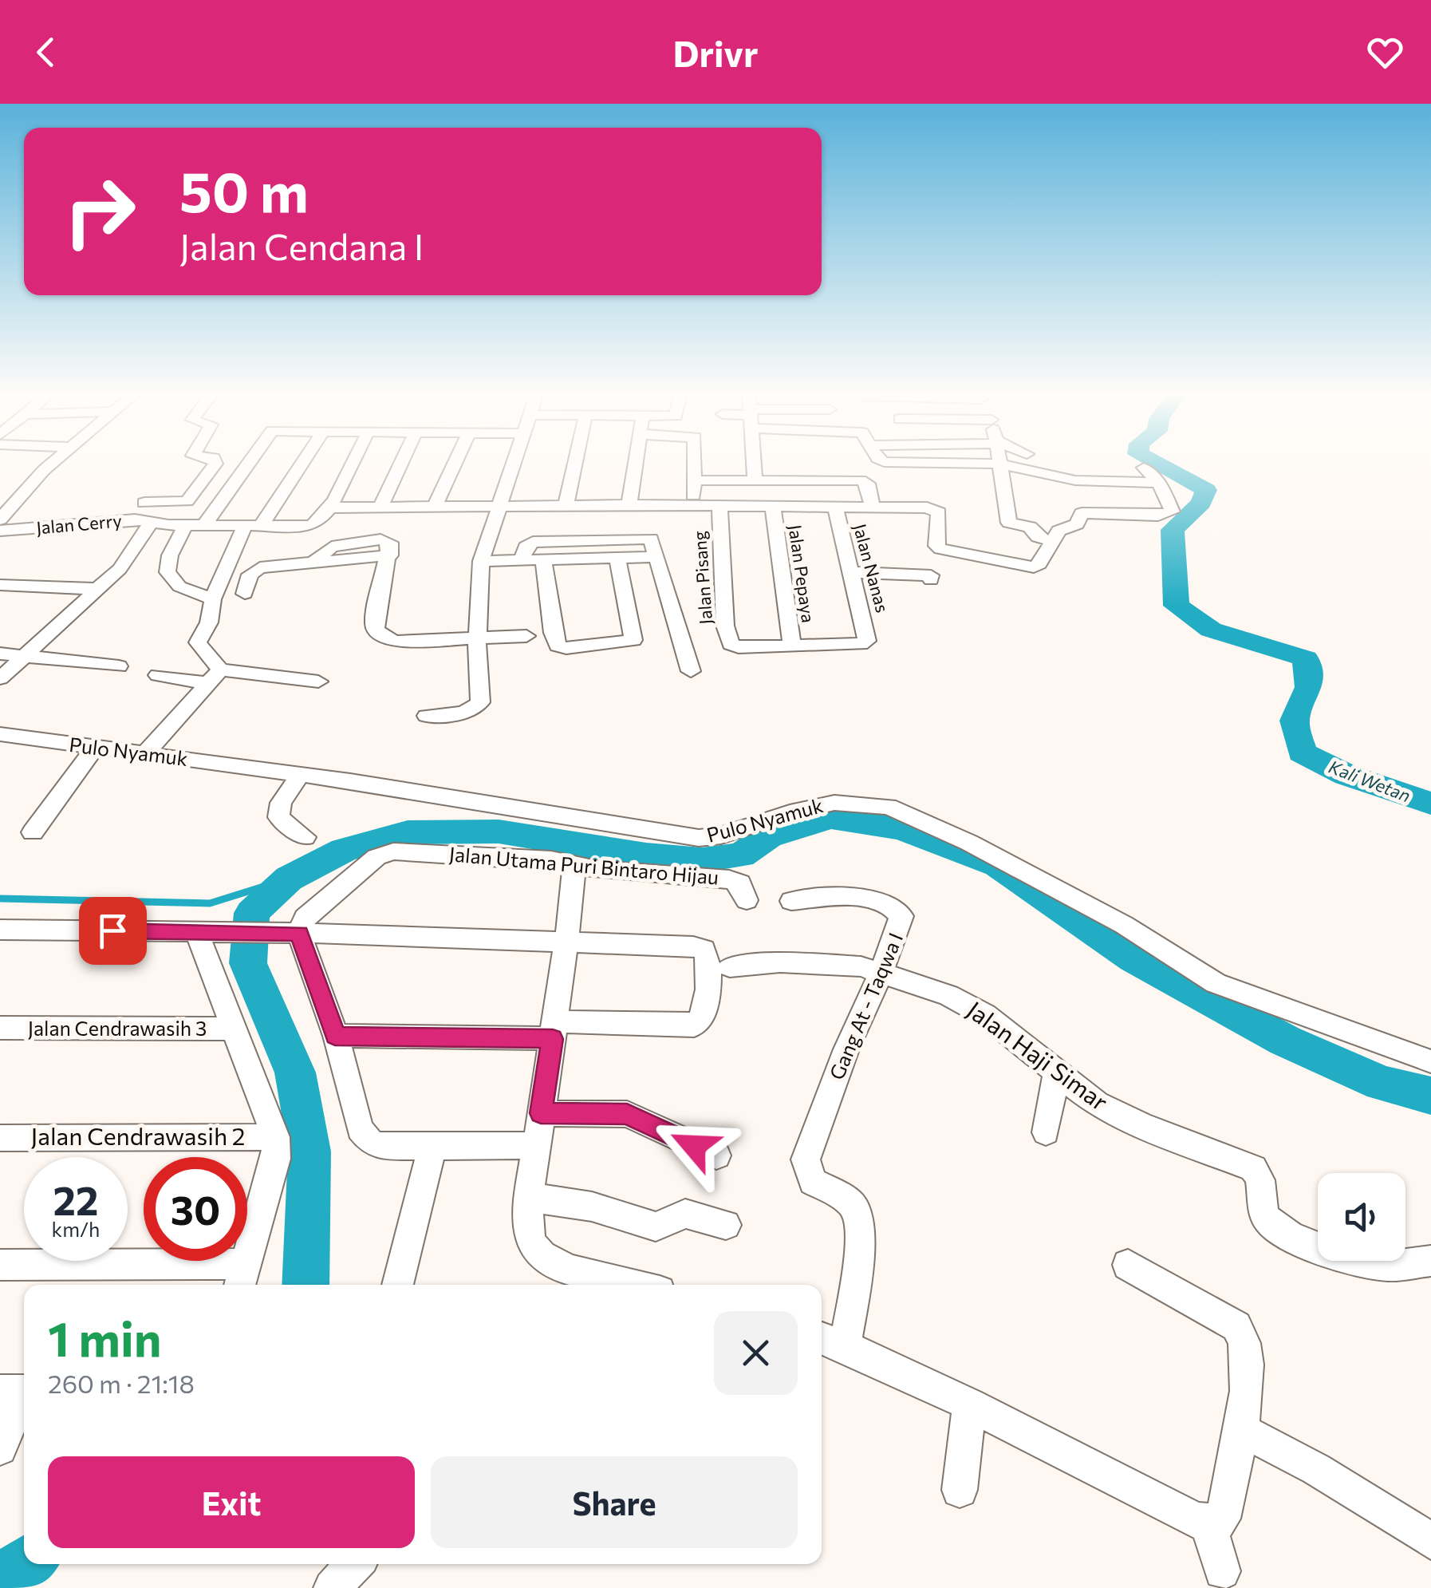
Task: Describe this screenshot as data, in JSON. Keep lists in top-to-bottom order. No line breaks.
{"streets":{"street":["Jalan Cerry","Jalan Nanas","Jalan Pepaya","Jalan Pisang","Pulo Nyamuk","Jalan Utama Puri Bintaro Hijau","Gang At - Taqwa I","Jalan Cendrawasih 3","Jalan Haji Simar","Jalan Cendrawasih 2"]},"crossings":[["Jalan Nanas","Jalan Pepaya"],["Jalan Nanas","Jalan Pisang"],["Jalan Pepaya","Jalan Pisang"],["Gang At - Taqwa I","Jalan Haji Simar"]],"water":["Kali Wetan"],"page":{"header":"Drivr","turn":["50 m","Jalan Cendana I"],"speed":"22 km/h","limit":"30","heading":["1 min","260 m · 21:18"],"buttons":["Exit","Share"]}}
